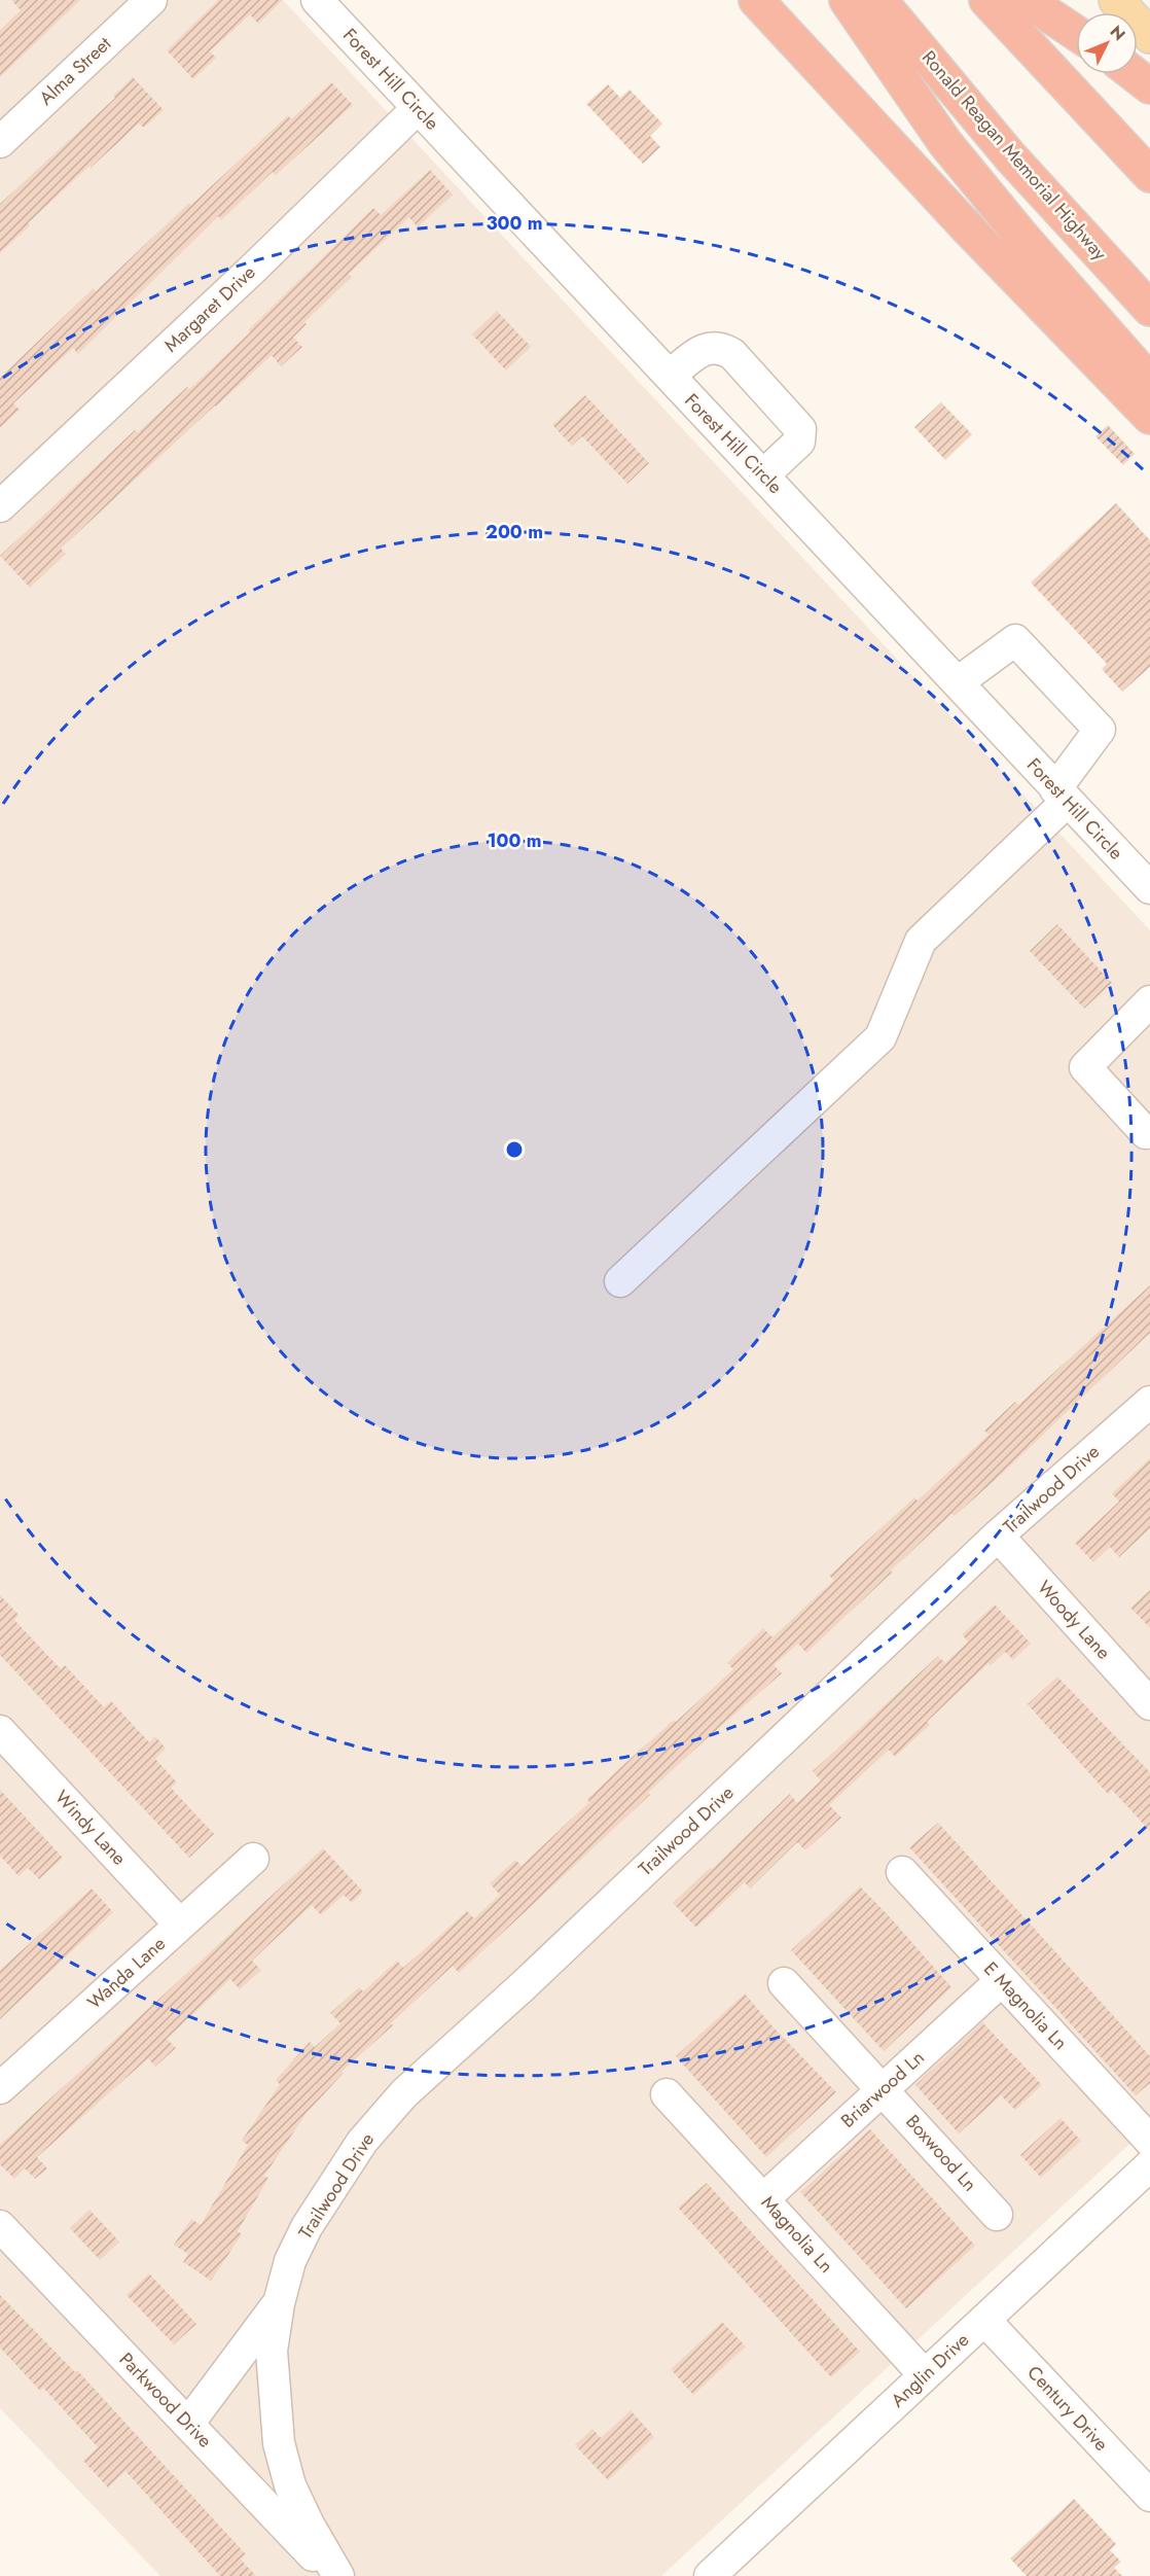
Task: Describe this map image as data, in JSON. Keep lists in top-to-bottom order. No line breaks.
{"streets":{"highway":["Ronald Reagan Memorial Highway"],"street":["Alma Street","Forest Hill Circle","Margaret Drive","Trailwood Drive","Woody Lane","Windy Lane","Wanda Lane","E Magnolia Ln","Briarwood Ln","Boxwood Ln","Magnolia Ln","Anglin Drive","Parkwood Drive","Century Drive"]},"crossings":[["Forest Hill Circle","Margaret Drive"],["Trailwood Drive","Woody Lane"],["Trailwood Drive","Parkwood Drive"],["Windy Lane","Wanda Lane"],["E Magnolia Ln","Briarwood Ln"],["Briarwood Ln","Boxwood Ln"],["Briarwood Ln","Magnolia Ln"],["Magnolia Ln","Anglin Drive"],["Anglin Drive","Century Drive"]],"north":"top right","rings":["300 m","200 m","100 m"]}
